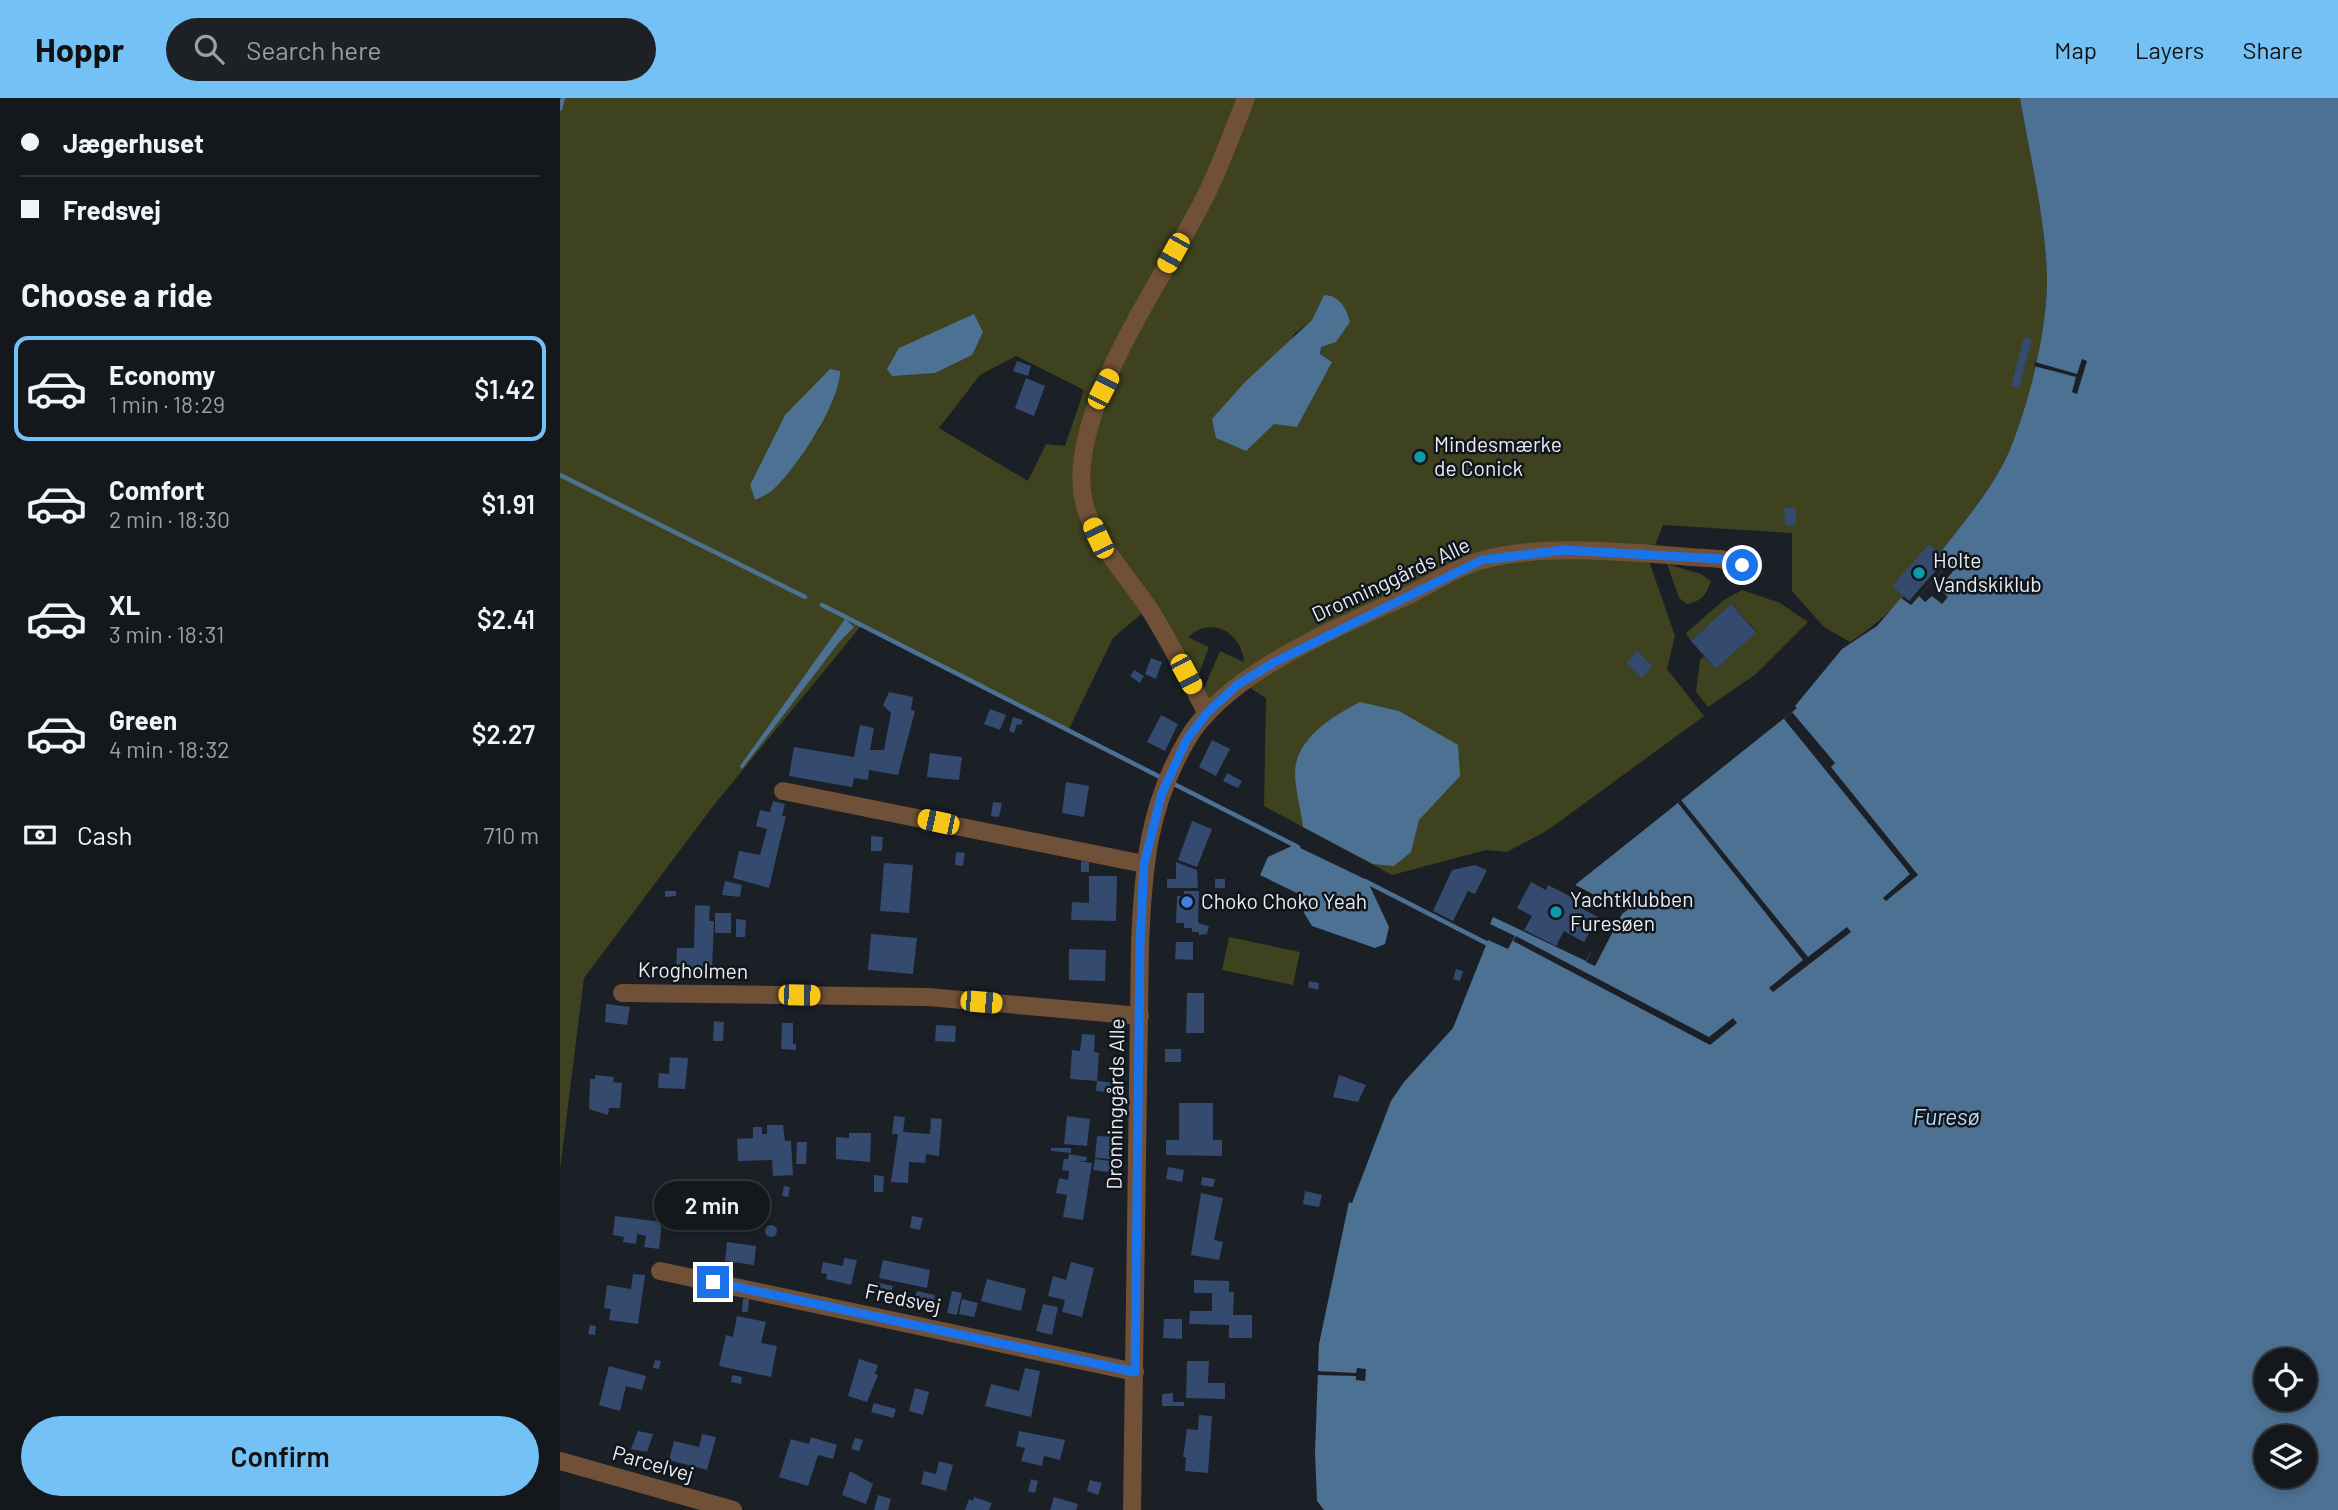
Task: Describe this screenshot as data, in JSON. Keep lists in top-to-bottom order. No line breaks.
{"streets":{"street":["Dronninggårds Alle","Krogholmen","Fredsvej","Parcelvej"]},"crossings":[["Dronninggårds Alle","Krogholmen"],["Dronninggårds Alle","Fredsvej"]],"water":["Furesø"],"places":["Mindesmærke de Conick","Holte Vandskiklub","Choko Choko Yeah","Yachtklubben Furesøen"],"page":{"header":"Hoppr","search":"Search here","nav":["Map","Layers","Share"],"banner":["Jægerhuset","Fredsvej"],"heading":"Choose a ride","list":[{"name":"Economy","note":"1 min · 18:29","value":"$1.42"},{"name":"Comfort","note":"2 min · 18:30","value":"$1.91"},{"name":"XL","note":"3 min · 18:31","value":"$2.41"},{"name":"Green","note":"4 min · 18:32","value":"$2.27"}],"pay":["Cash","710 m"],"bubble":"2 min","buttons":"Confirm"}}
